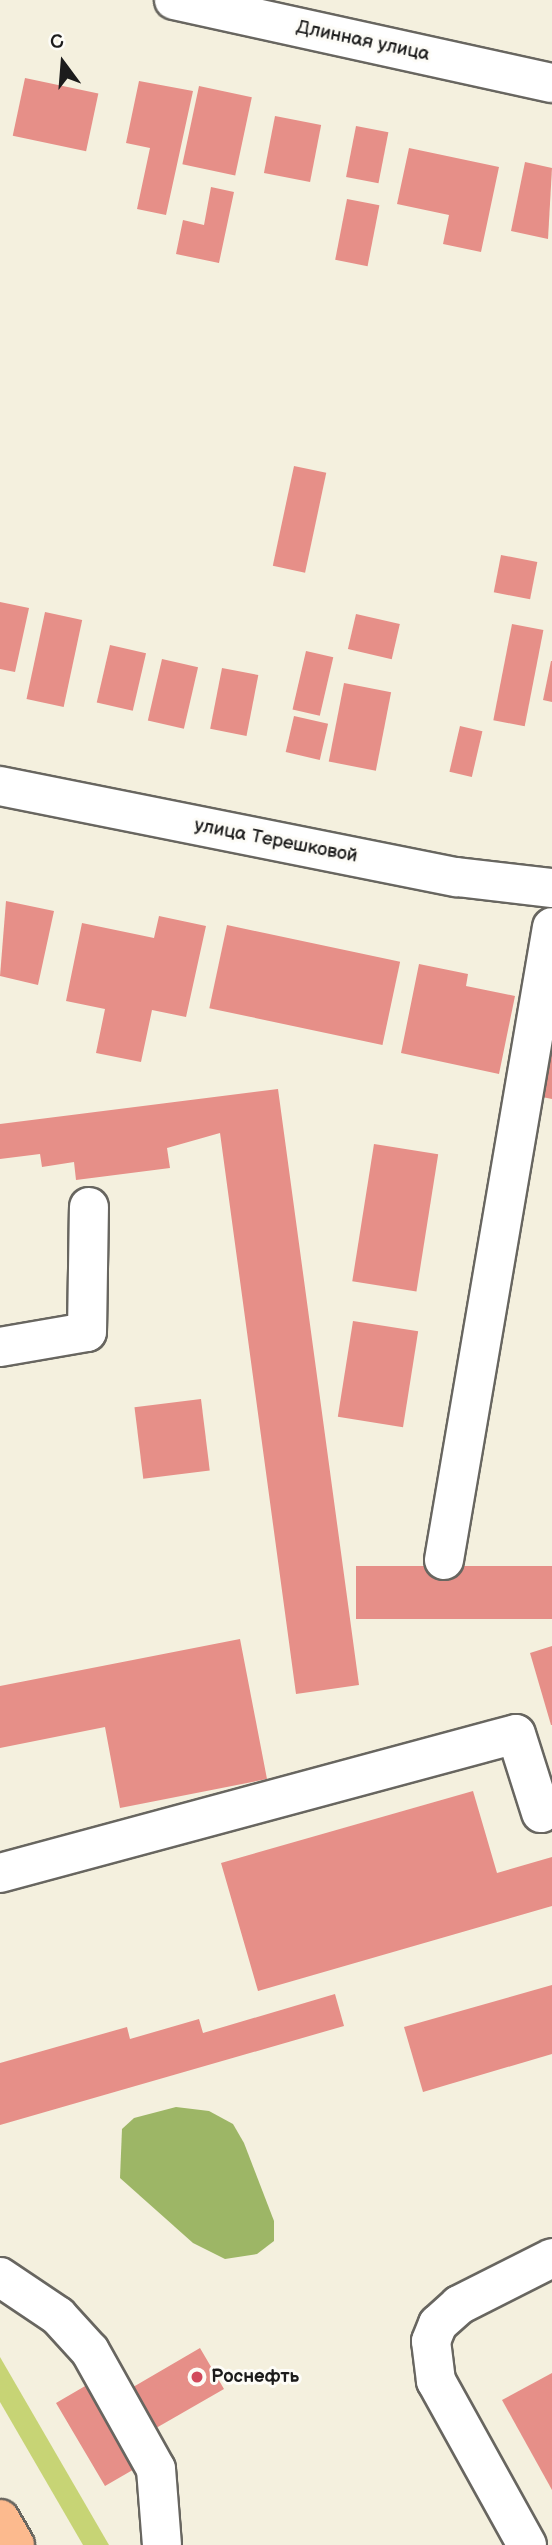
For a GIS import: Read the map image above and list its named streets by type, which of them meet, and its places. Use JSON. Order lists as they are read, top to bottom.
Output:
{
  "streets": {
    "street": ["Длинная улица", "улица Терешковой"]
  },
  "places": ["Роснефть"],
  "north": "top"
}
